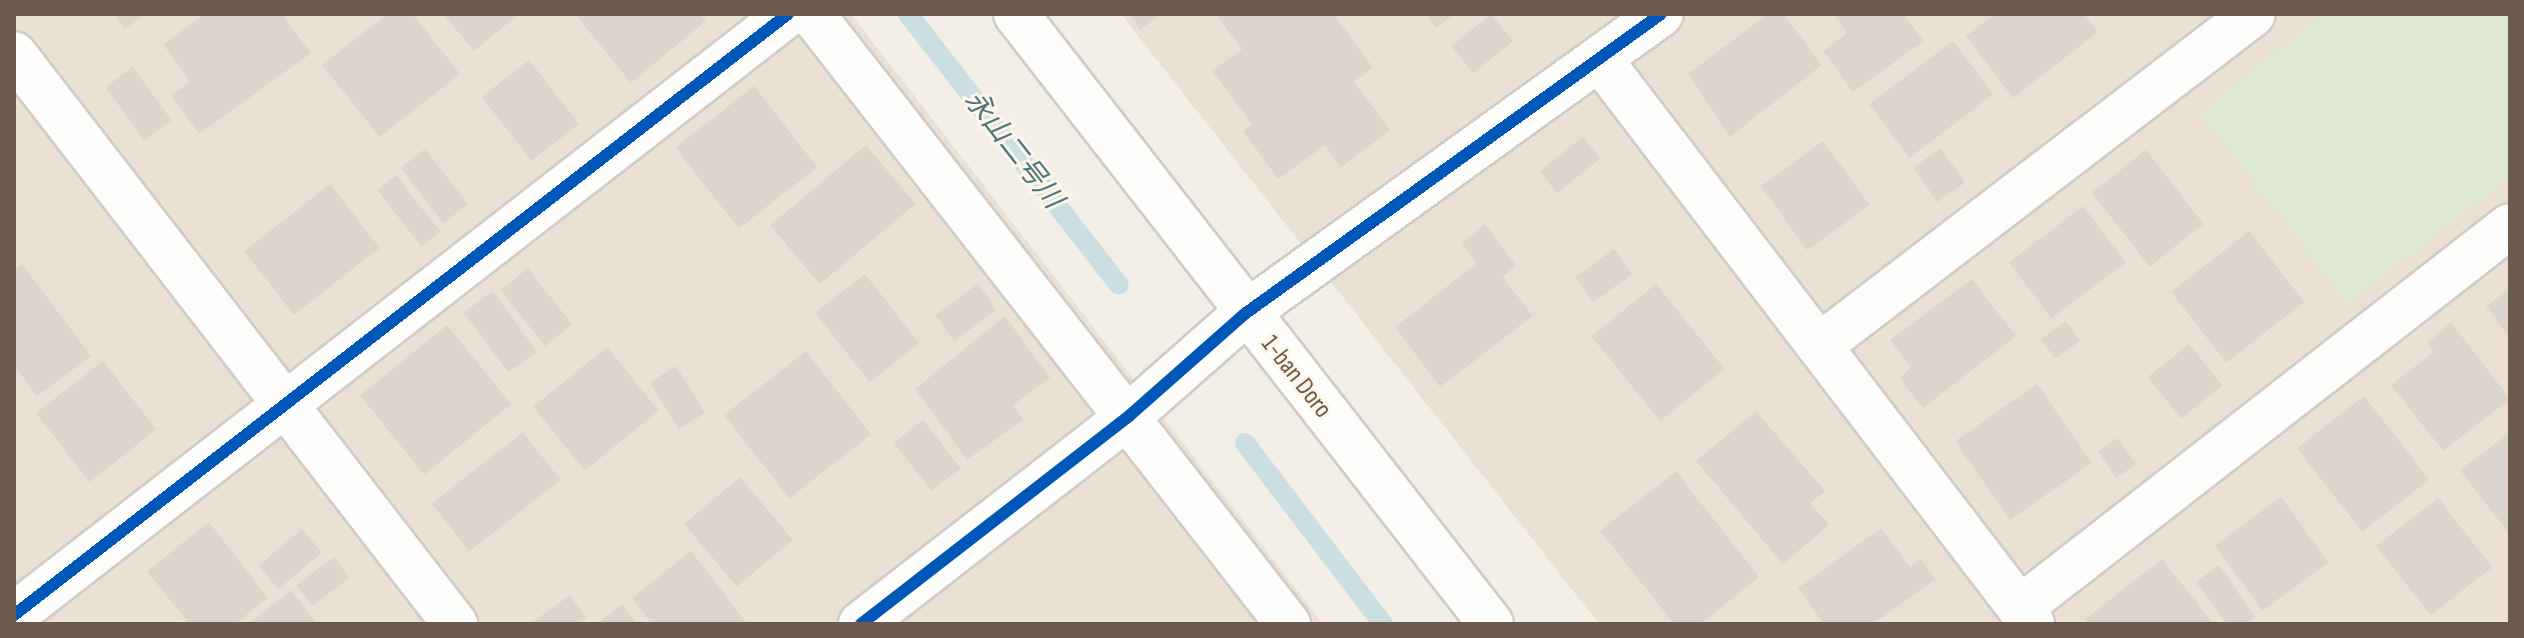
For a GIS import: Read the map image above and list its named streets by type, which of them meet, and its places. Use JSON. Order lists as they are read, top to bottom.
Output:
{
  "streets": {
    "street": ["1-ban Doro"]
  },
  "water": ["永山二号川"]
}
